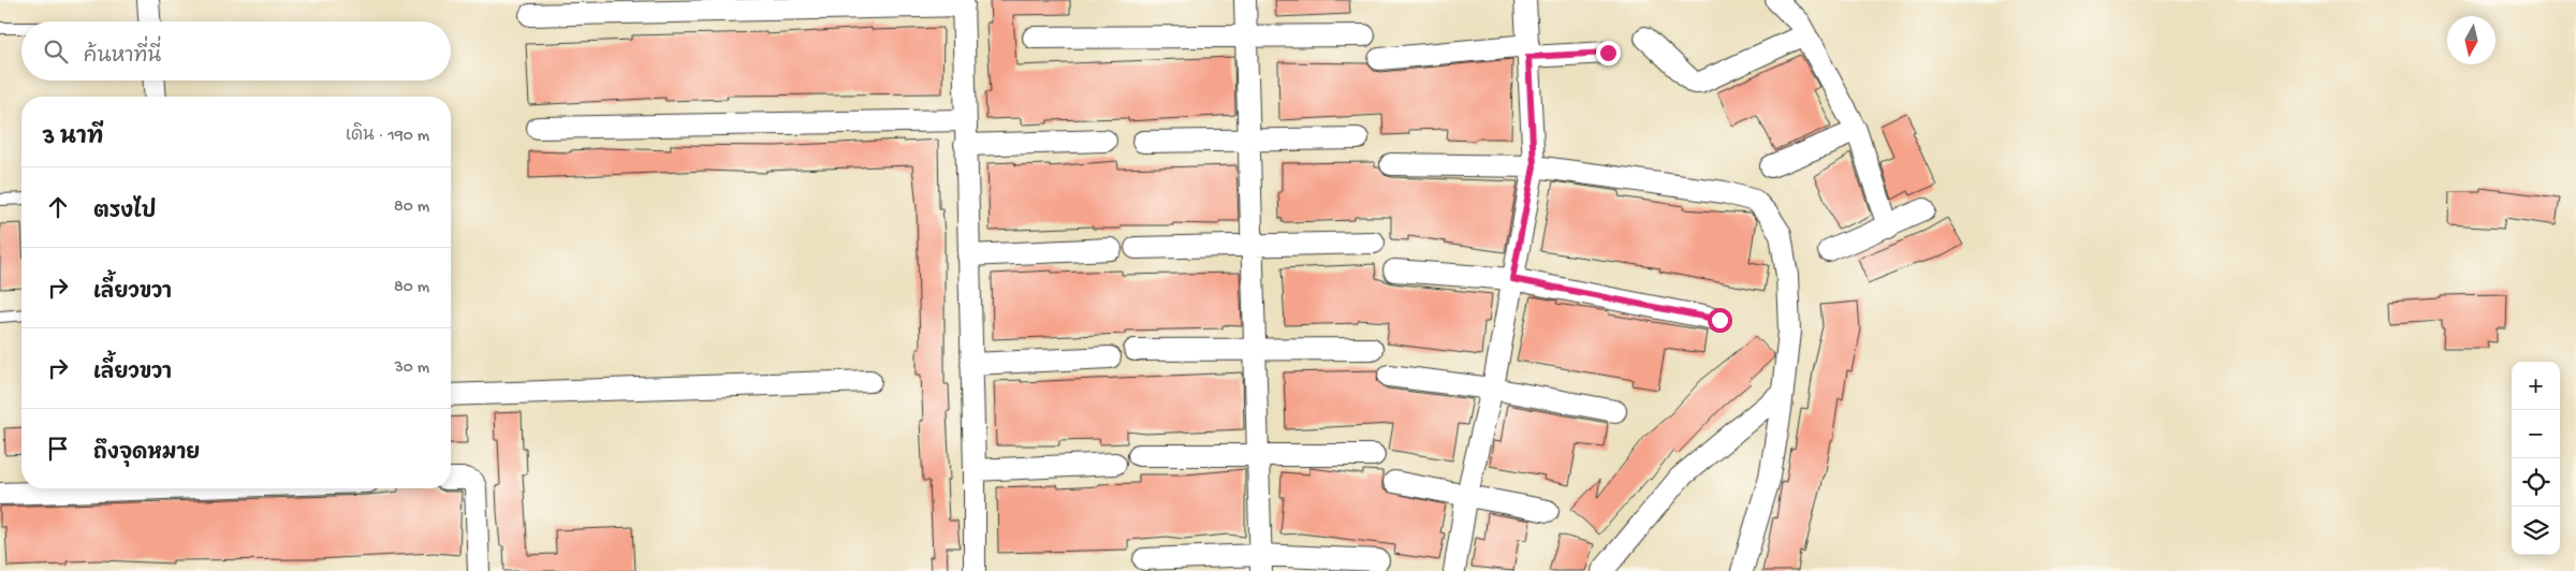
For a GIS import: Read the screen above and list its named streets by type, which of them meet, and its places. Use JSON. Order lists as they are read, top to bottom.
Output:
{
  "north": "bottom",
  "page": {
    "search": "ค้นหาที่นี่",
    "heading": ["3 นาที", "เดิน · 190 m"],
    "list": [
      ["ตรงไป", "80 m"],
      ["เลี้ยวขวา", "80 m"],
      ["เลี้ยวขวา", "30 m"],
      "ถึงจุดหมาย"
    ],
    "map_buttons": ["+", "−"]
  }
}
